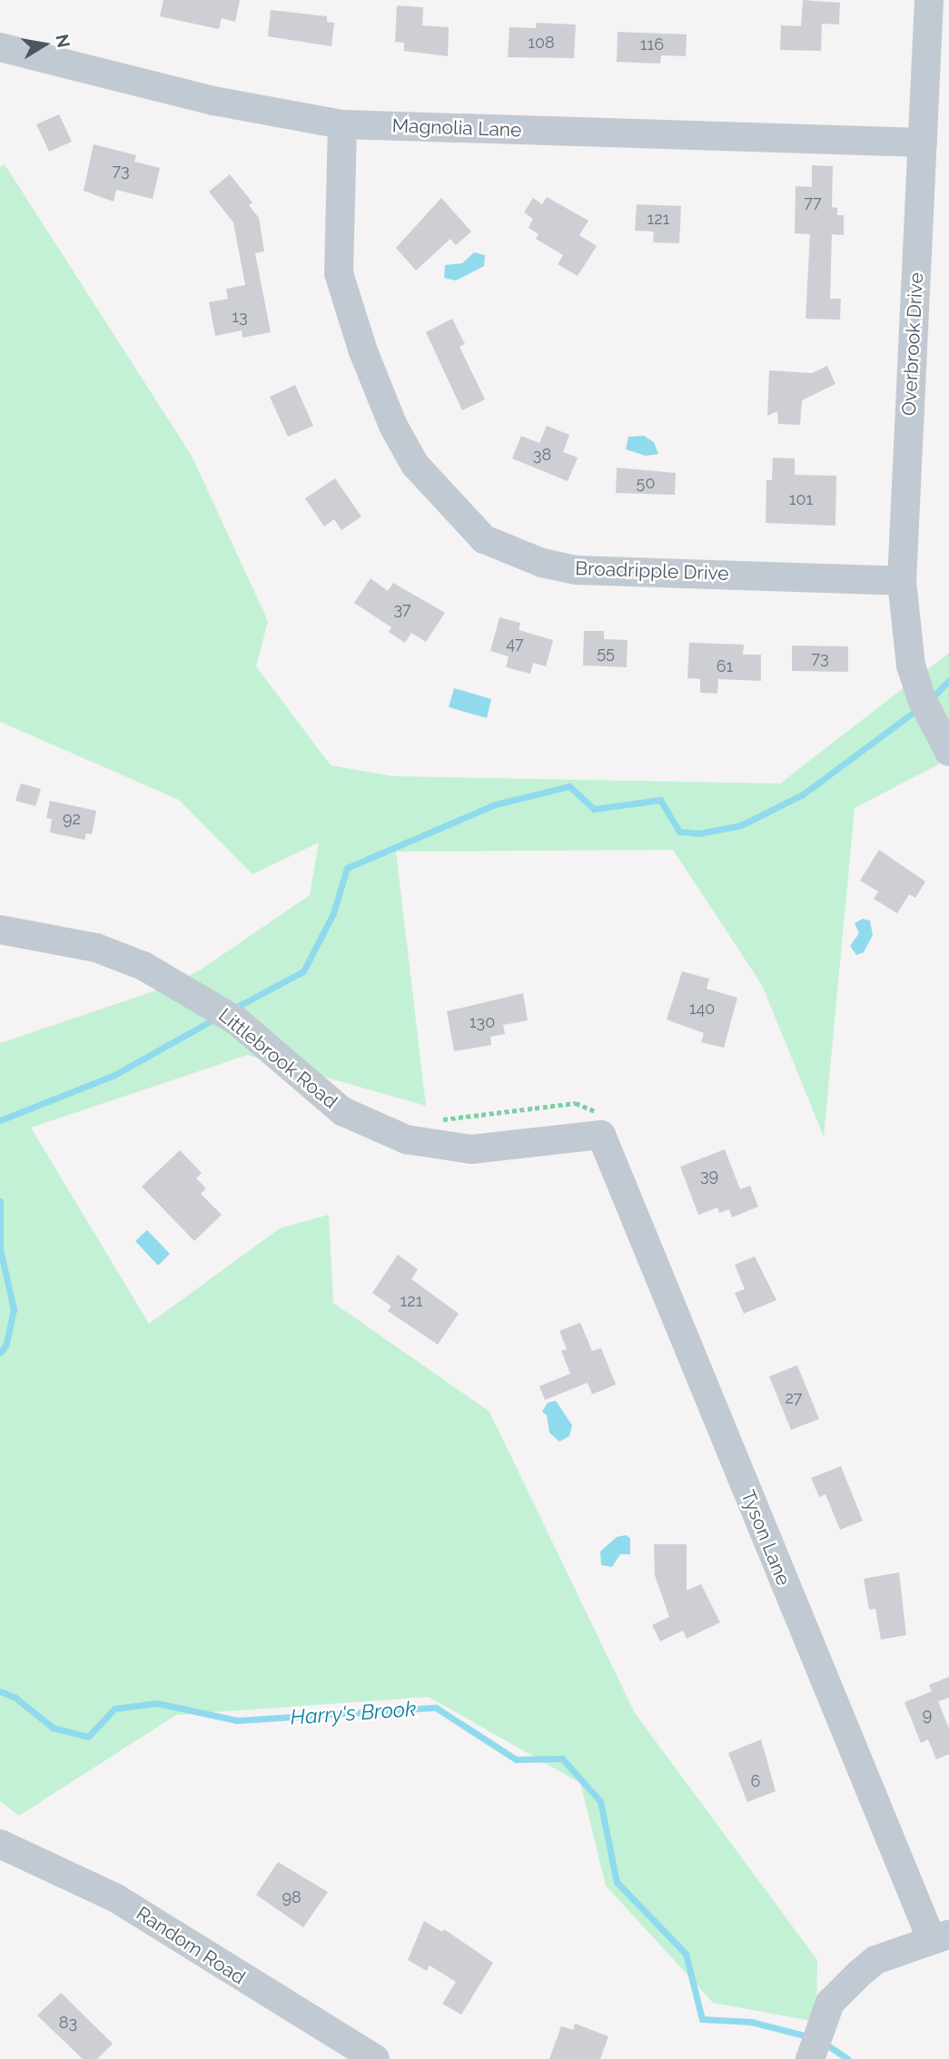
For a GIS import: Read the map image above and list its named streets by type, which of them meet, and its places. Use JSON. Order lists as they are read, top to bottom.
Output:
{
  "streets": {
    "street": [
      "Magnolia Lane",
      "Overbrook Drive",
      "Broadripple Drive",
      "Littlebrook Road",
      "Tyson Lane",
      "Random Road"
    ]
  },
  "crossings": [
    ["Magnolia Lane", "Overbrook Drive"],
    ["Magnolia Lane", "Broadripple Drive"],
    ["Overbrook Drive", "Broadripple Drive"],
    ["Littlebrook Road", "Tyson Lane"]
  ],
  "water": ["Harry's Brook"],
  "house_numbers": [
    "108",
    "116",
    "73",
    "77",
    "121",
    "13",
    "38",
    "50",
    "101",
    "37",
    "47",
    "55",
    "73",
    "61",
    "92",
    "140",
    "130",
    "39",
    "121",
    "27",
    "9",
    "6",
    "98",
    "83"
  ],
  "north": "right"
}
